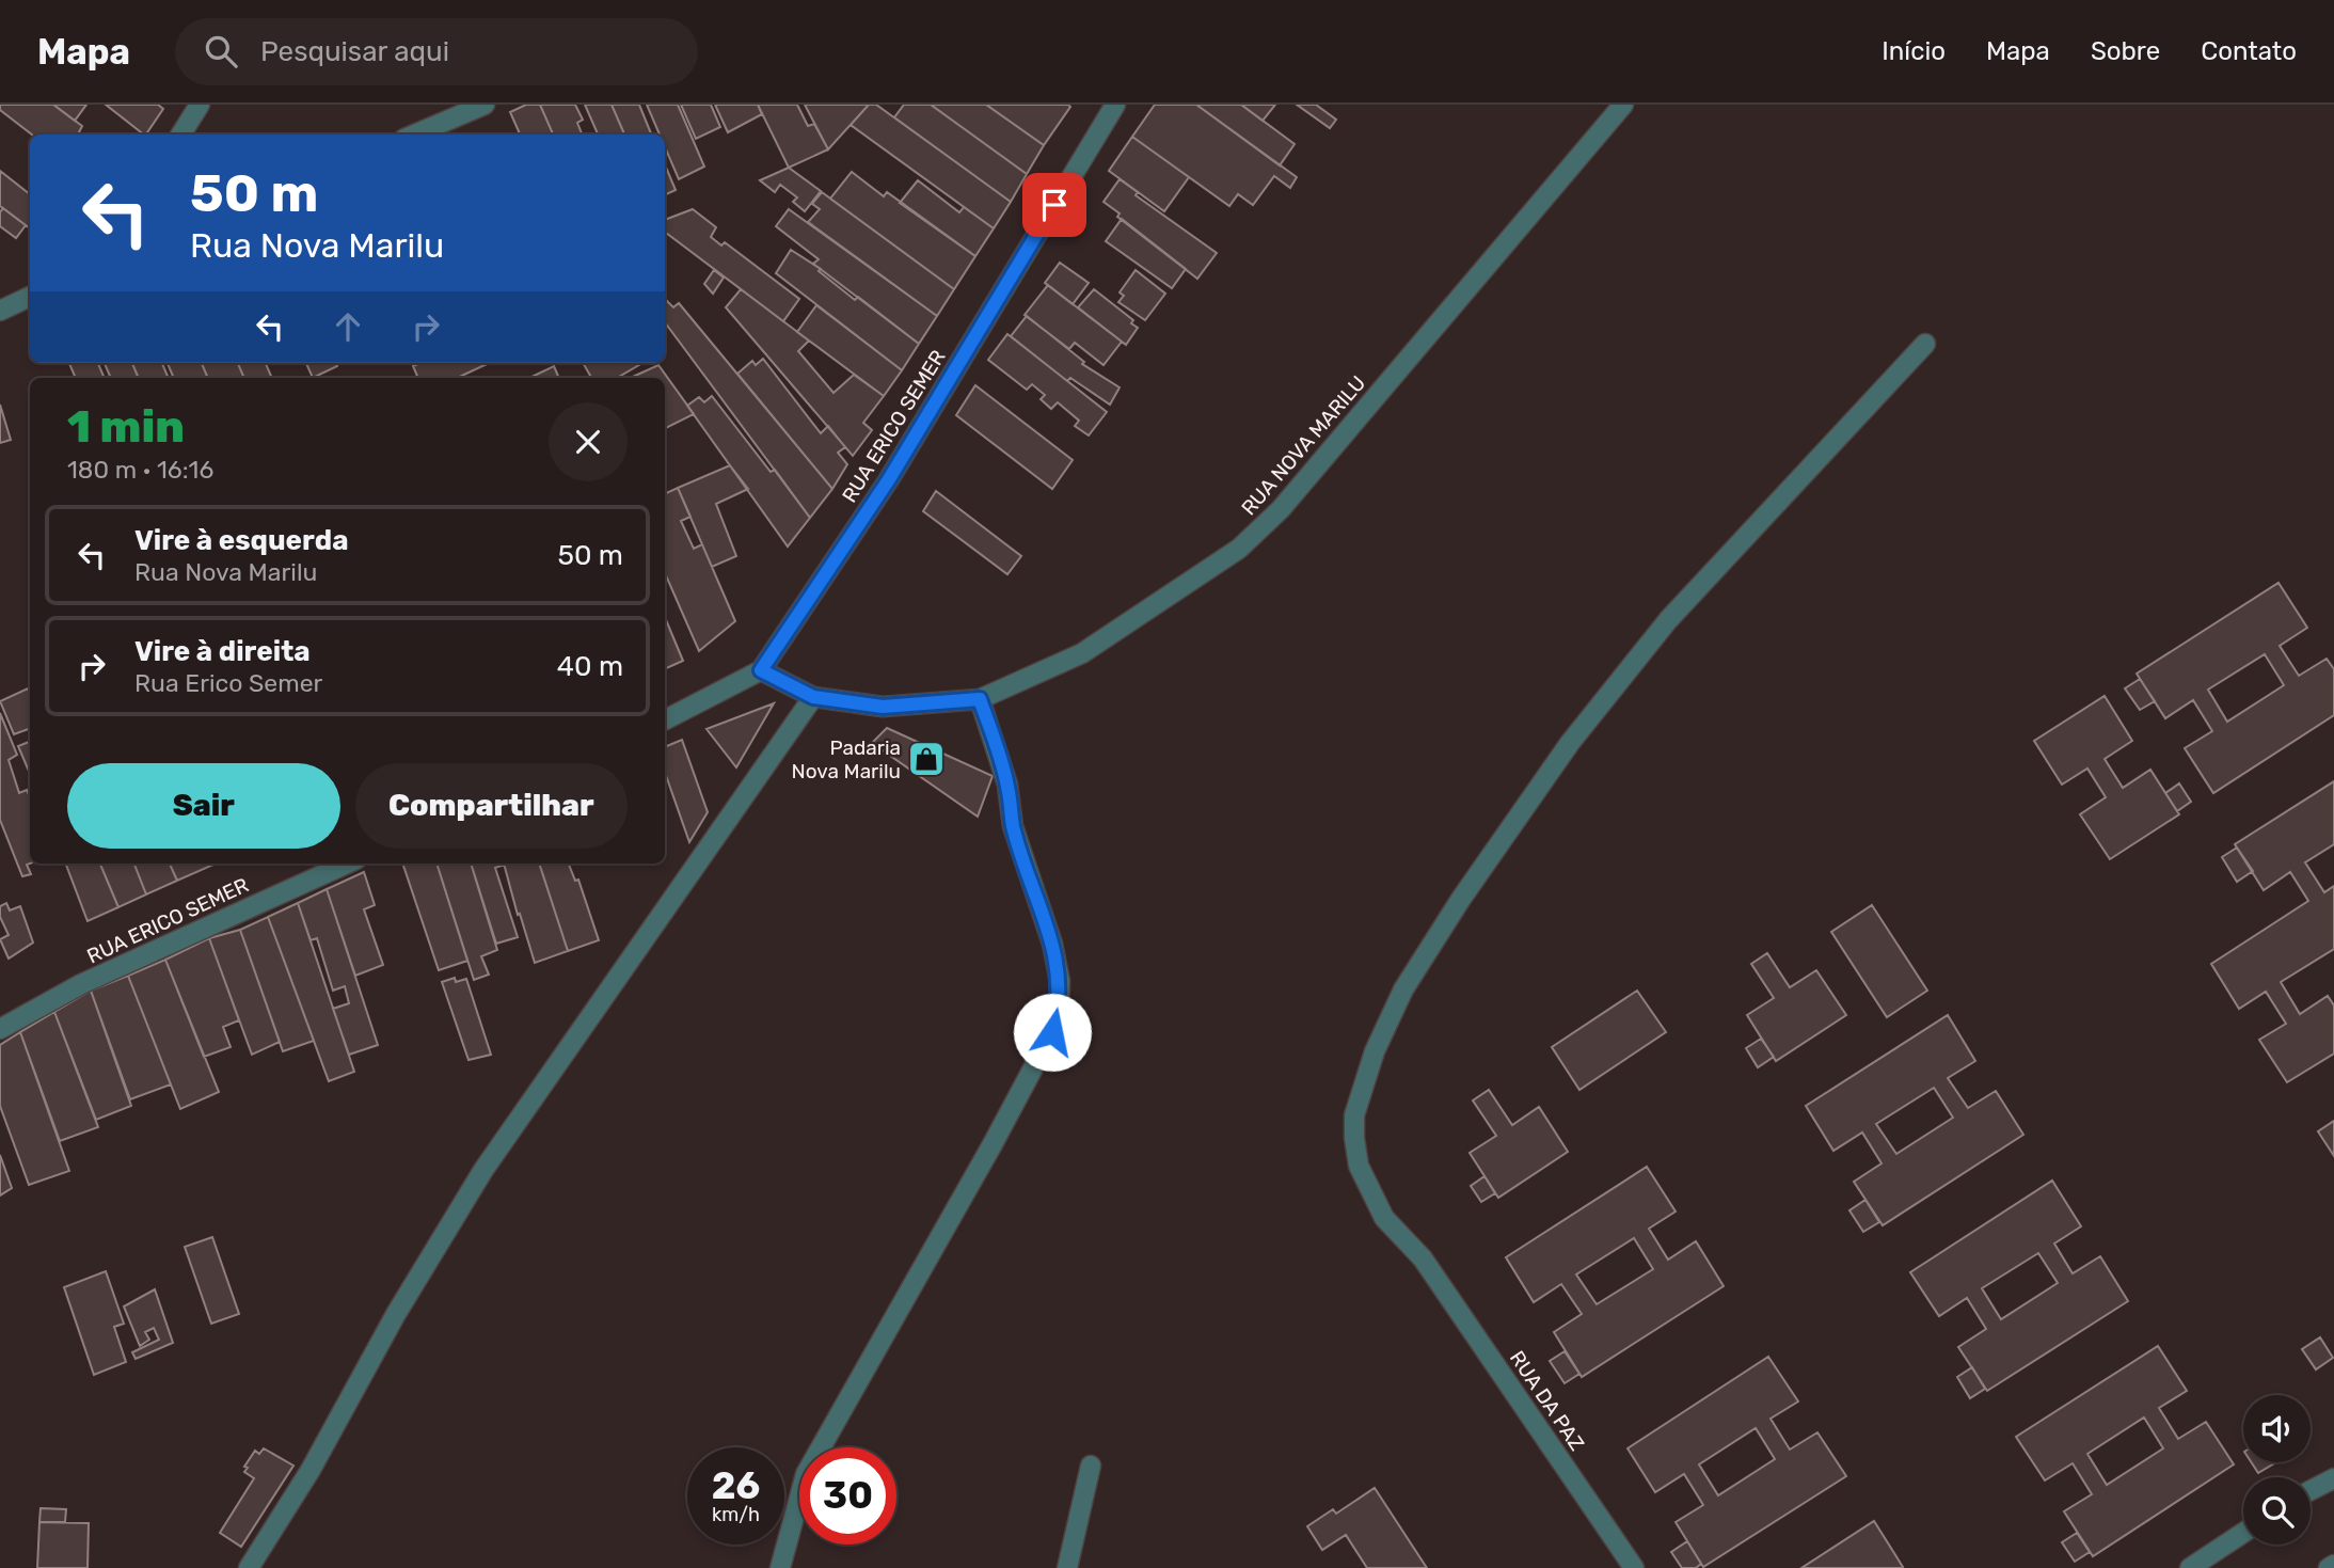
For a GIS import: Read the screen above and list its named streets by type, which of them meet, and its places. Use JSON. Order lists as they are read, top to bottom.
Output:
{
  "streets": {
    "street": ["RUA ERICO SEMER", "RUA NOVA MARILU", "RUA DA PAZ"]
  },
  "crossings": [
    ["RUA ERICO SEMER", "RUA NOVA MARILU"]
  ],
  "places": {
    "shop": ["Padaria Nova Marilu"]
  },
  "page": {
    "header": "Mapa",
    "search": "Pesquisar aqui",
    "nav": [
      "Início",
      "Mapa",
      "Sobre",
      "Contato"
    ],
    "turn": ["50 m", "Rua Nova Marilu"],
    "heading": ["1 min", "180 m · 16:16"],
    "list": [
      {
        "name": "Vire à esquerda",
        "note": "Rua Nova Marilu",
        "value": "50 m"
      },
      {
        "name": "Vire à direita",
        "note": "Rua Erico Semer",
        "value": "40 m"
      }
    ],
    "buttons": ["Sair", "Compartilhar"],
    "speed": "26 km/h",
    "limit": "30"
  }
}
